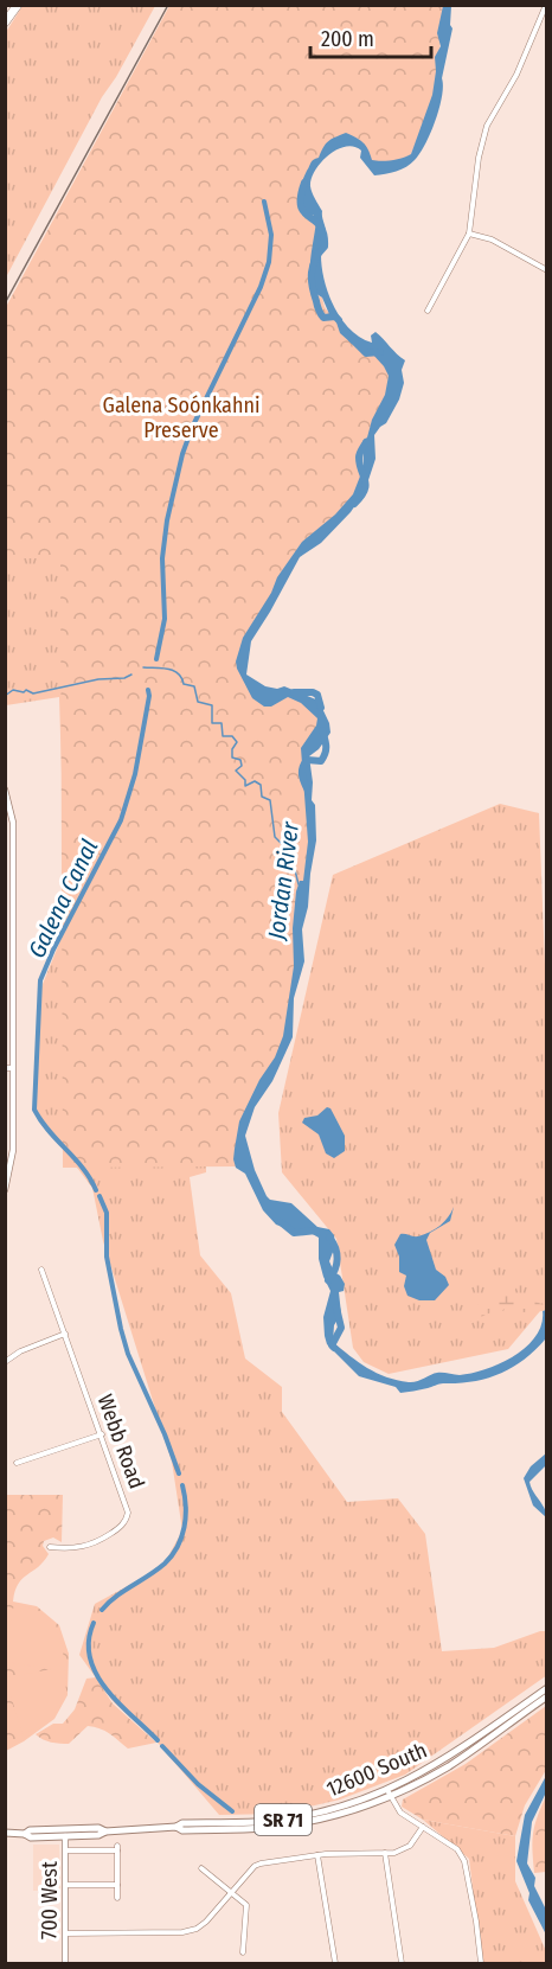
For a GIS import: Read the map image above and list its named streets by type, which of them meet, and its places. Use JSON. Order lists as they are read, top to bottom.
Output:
{
  "streets": {
    "main road": ["12600 South", "SR 71"],
    "street": ["Webb Road", "700 West"]
  },
  "crossings": [
    ["12600 South", "SR 71"],
    ["SR 71", "700 West"]
  ],
  "water": ["Jordan River", "Galena Canal"],
  "parks": ["Galena Soónkahni Preserve"],
  "scale_bar": "200 m"
}
